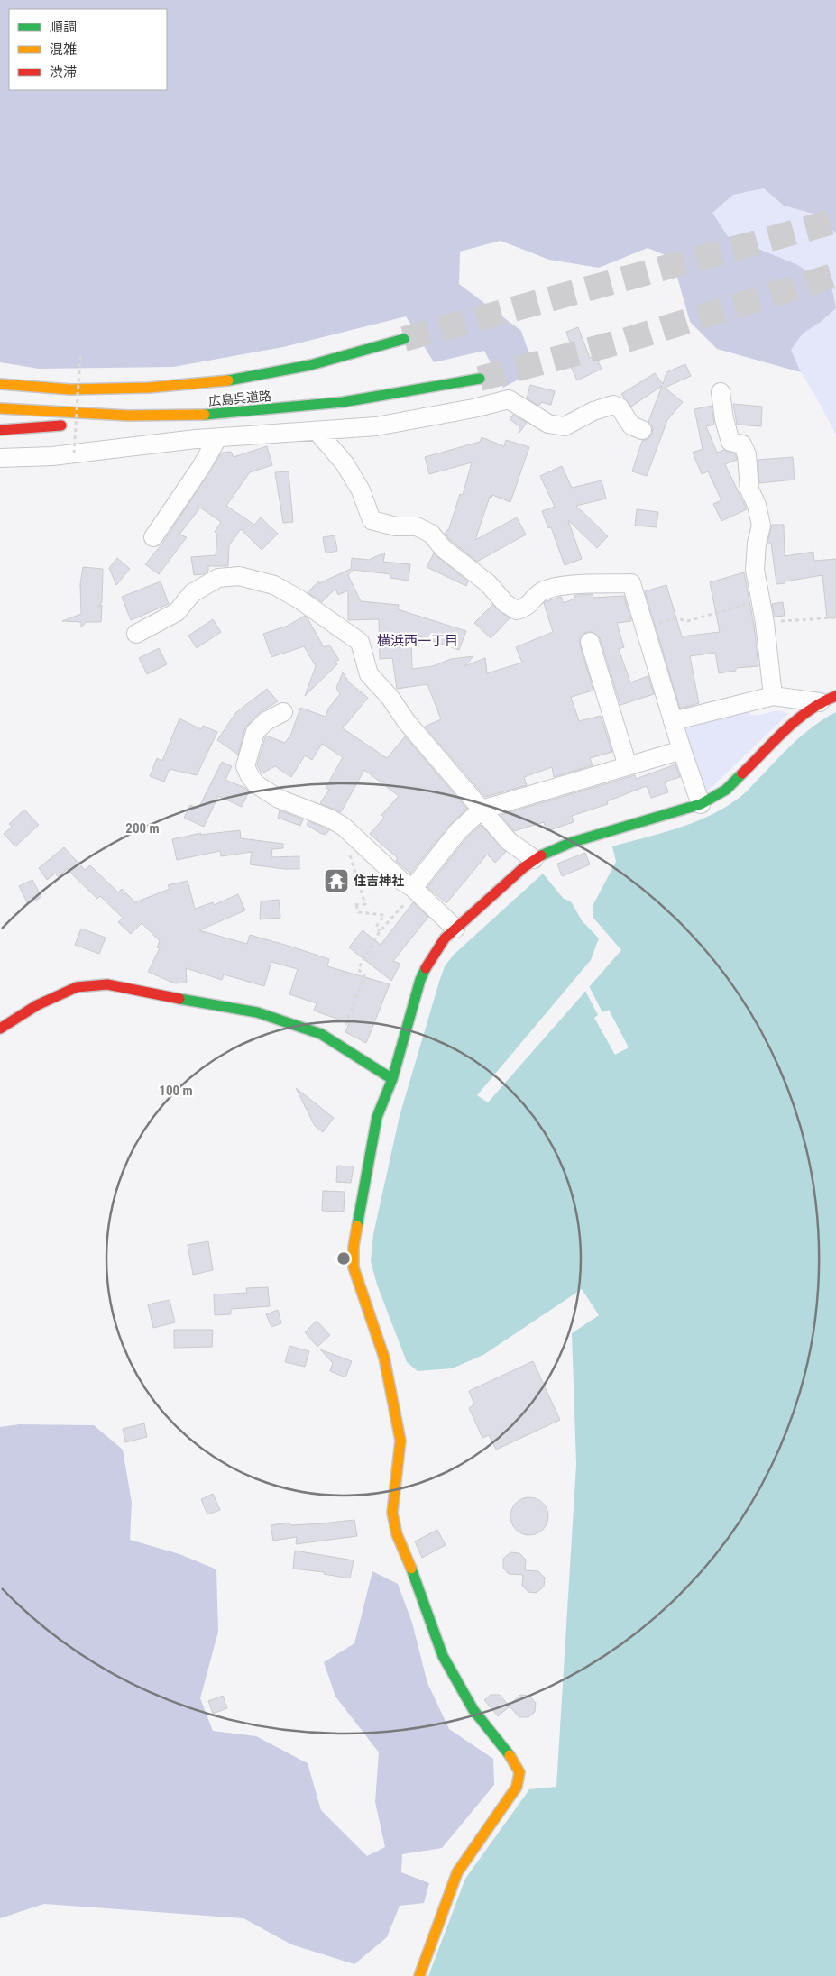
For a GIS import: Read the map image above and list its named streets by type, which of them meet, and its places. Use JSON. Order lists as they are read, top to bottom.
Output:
{
  "streets": {
    "main road": ["広島呉道路"]
  },
  "districts": ["横浜西一丁目"],
  "places": {
    "temple": ["住吉神社"]
  },
  "legend": ["順調", "混雑", "渋滞"],
  "rings": ["200 m", "100 m"]
}
